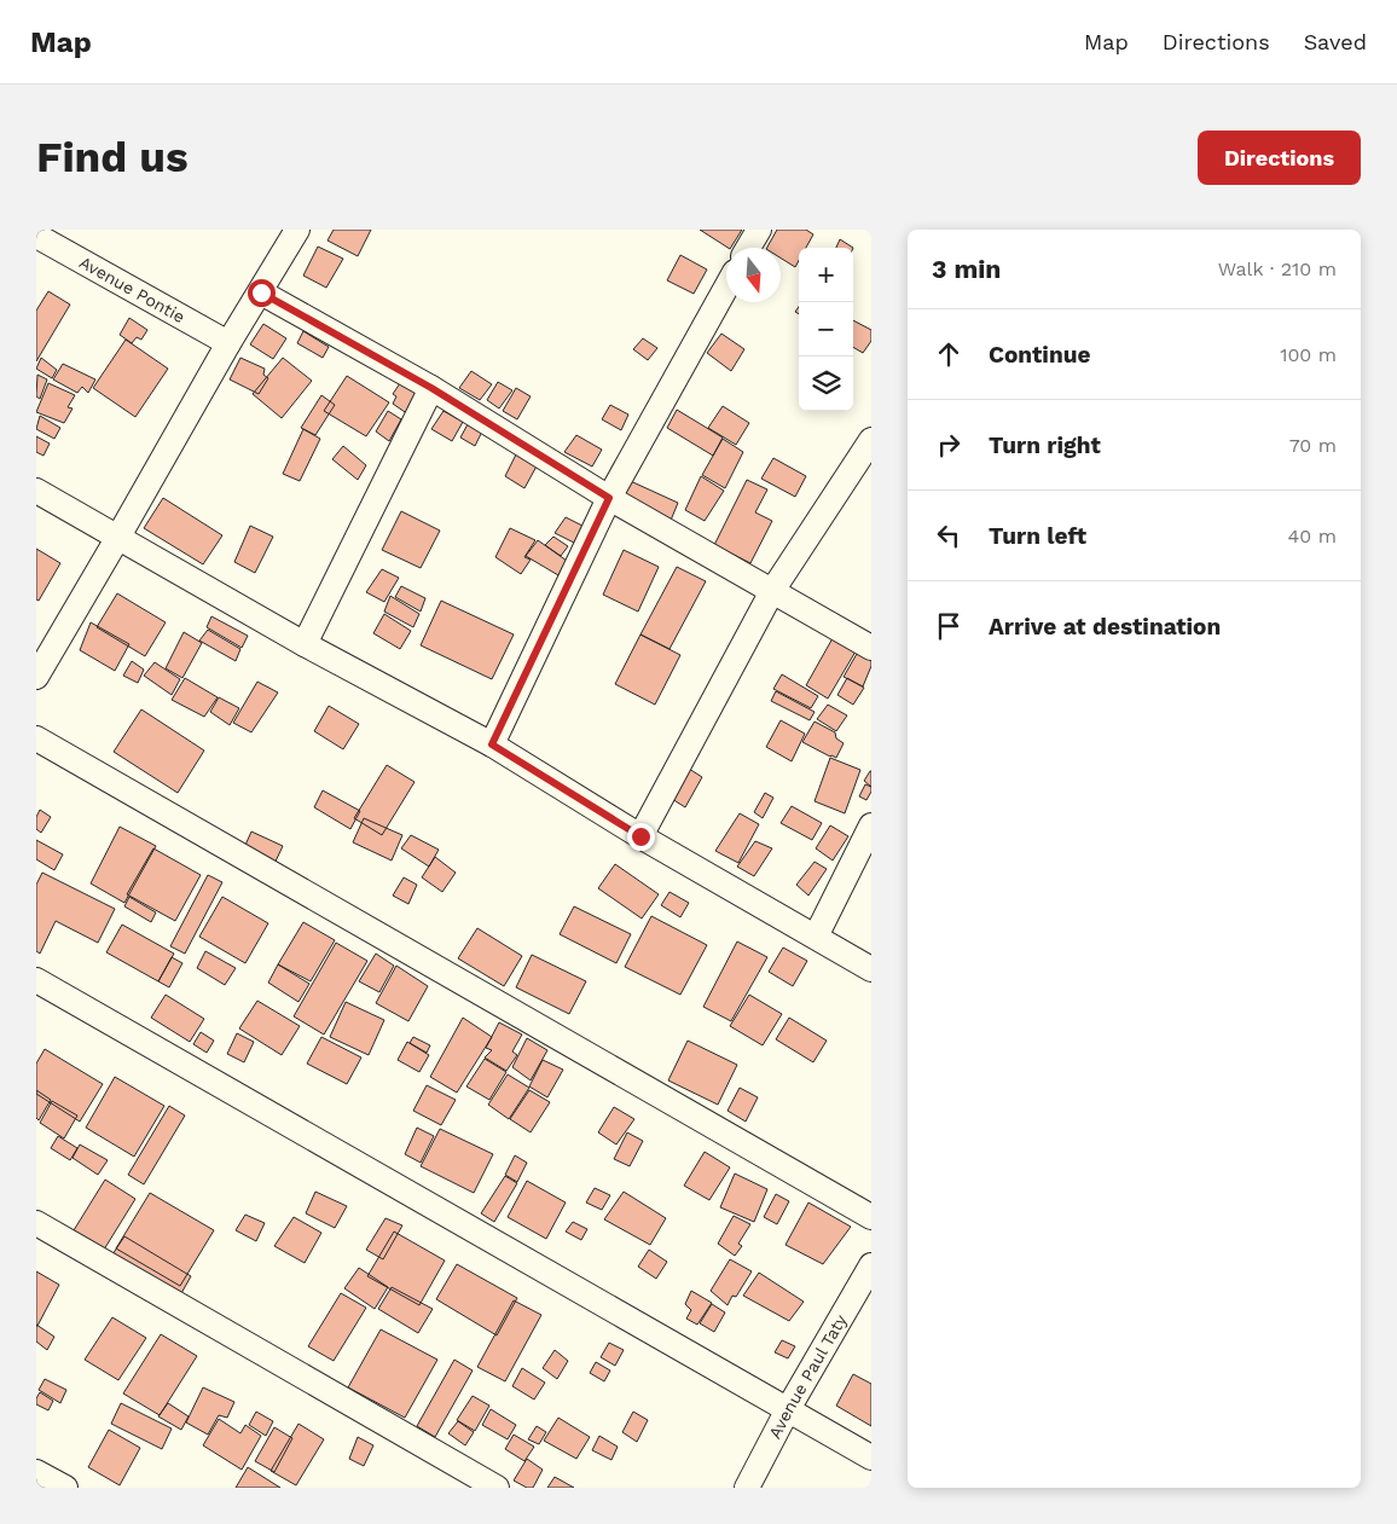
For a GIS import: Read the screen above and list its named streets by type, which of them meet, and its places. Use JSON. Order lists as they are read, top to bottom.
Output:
{
  "streets": {
    "street": ["Avenue Pontie", "Avenue Paul Taty"]
  },
  "north": "bottom",
  "page": {
    "header": "Map",
    "nav": ["Map", "Directions", "Saved"],
    "buttons": "Directions",
    "title": "Find us",
    "heading": ["3 min", "Walk · 210 m"],
    "map_buttons": ["+", "−"],
    "list": [
      ["Continue", "100 m"],
      ["Turn right", "70 m"],
      ["Turn left", "40 m"],
      "Arrive at destination"
    ]
  }
}
